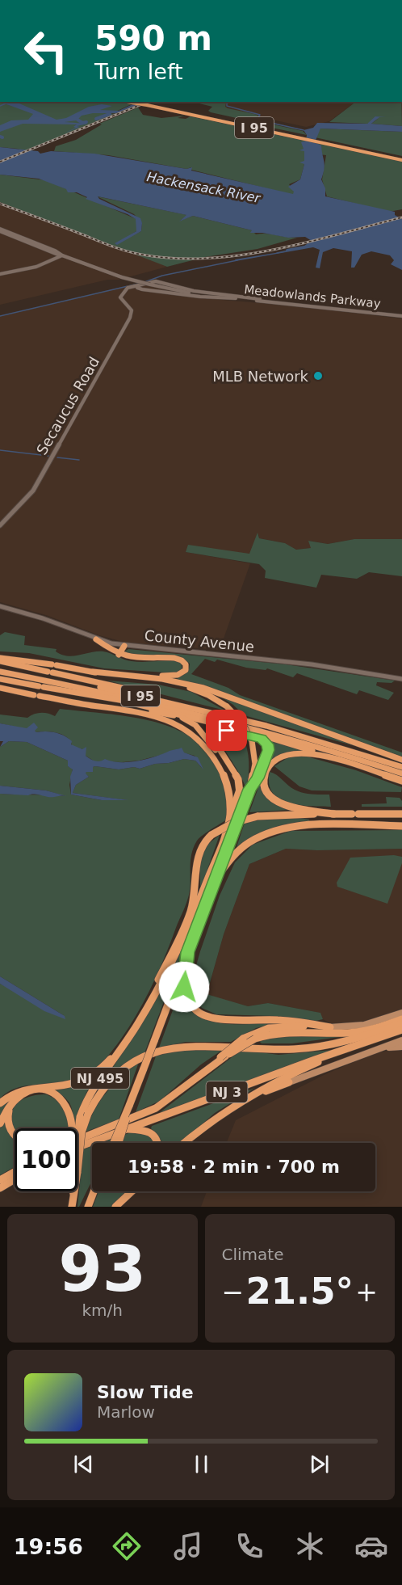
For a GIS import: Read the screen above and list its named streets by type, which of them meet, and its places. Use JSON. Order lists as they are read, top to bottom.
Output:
{
  "streets": {
    "highway": ["I 95", "NJ 495", "NJ 3"],
    "main road": ["Meadowlands Parkway", "Secaucus Road", "County Avenue"]
  },
  "water": ["Hackensack River"],
  "places": ["MLB Network"],
  "page": {
    "turn": ["590 m", "Turn left"],
    "limit": "100",
    "trip": "19:58 · 2 min · 700 m",
    "tile": [
      ["93", "km/h"],
      "Climate"
    ],
    "heat": ["−", "21.5°", "+"],
    "song": ["Slow Tide", "Marlow"],
    "tabs": "19:56"
  }
}
